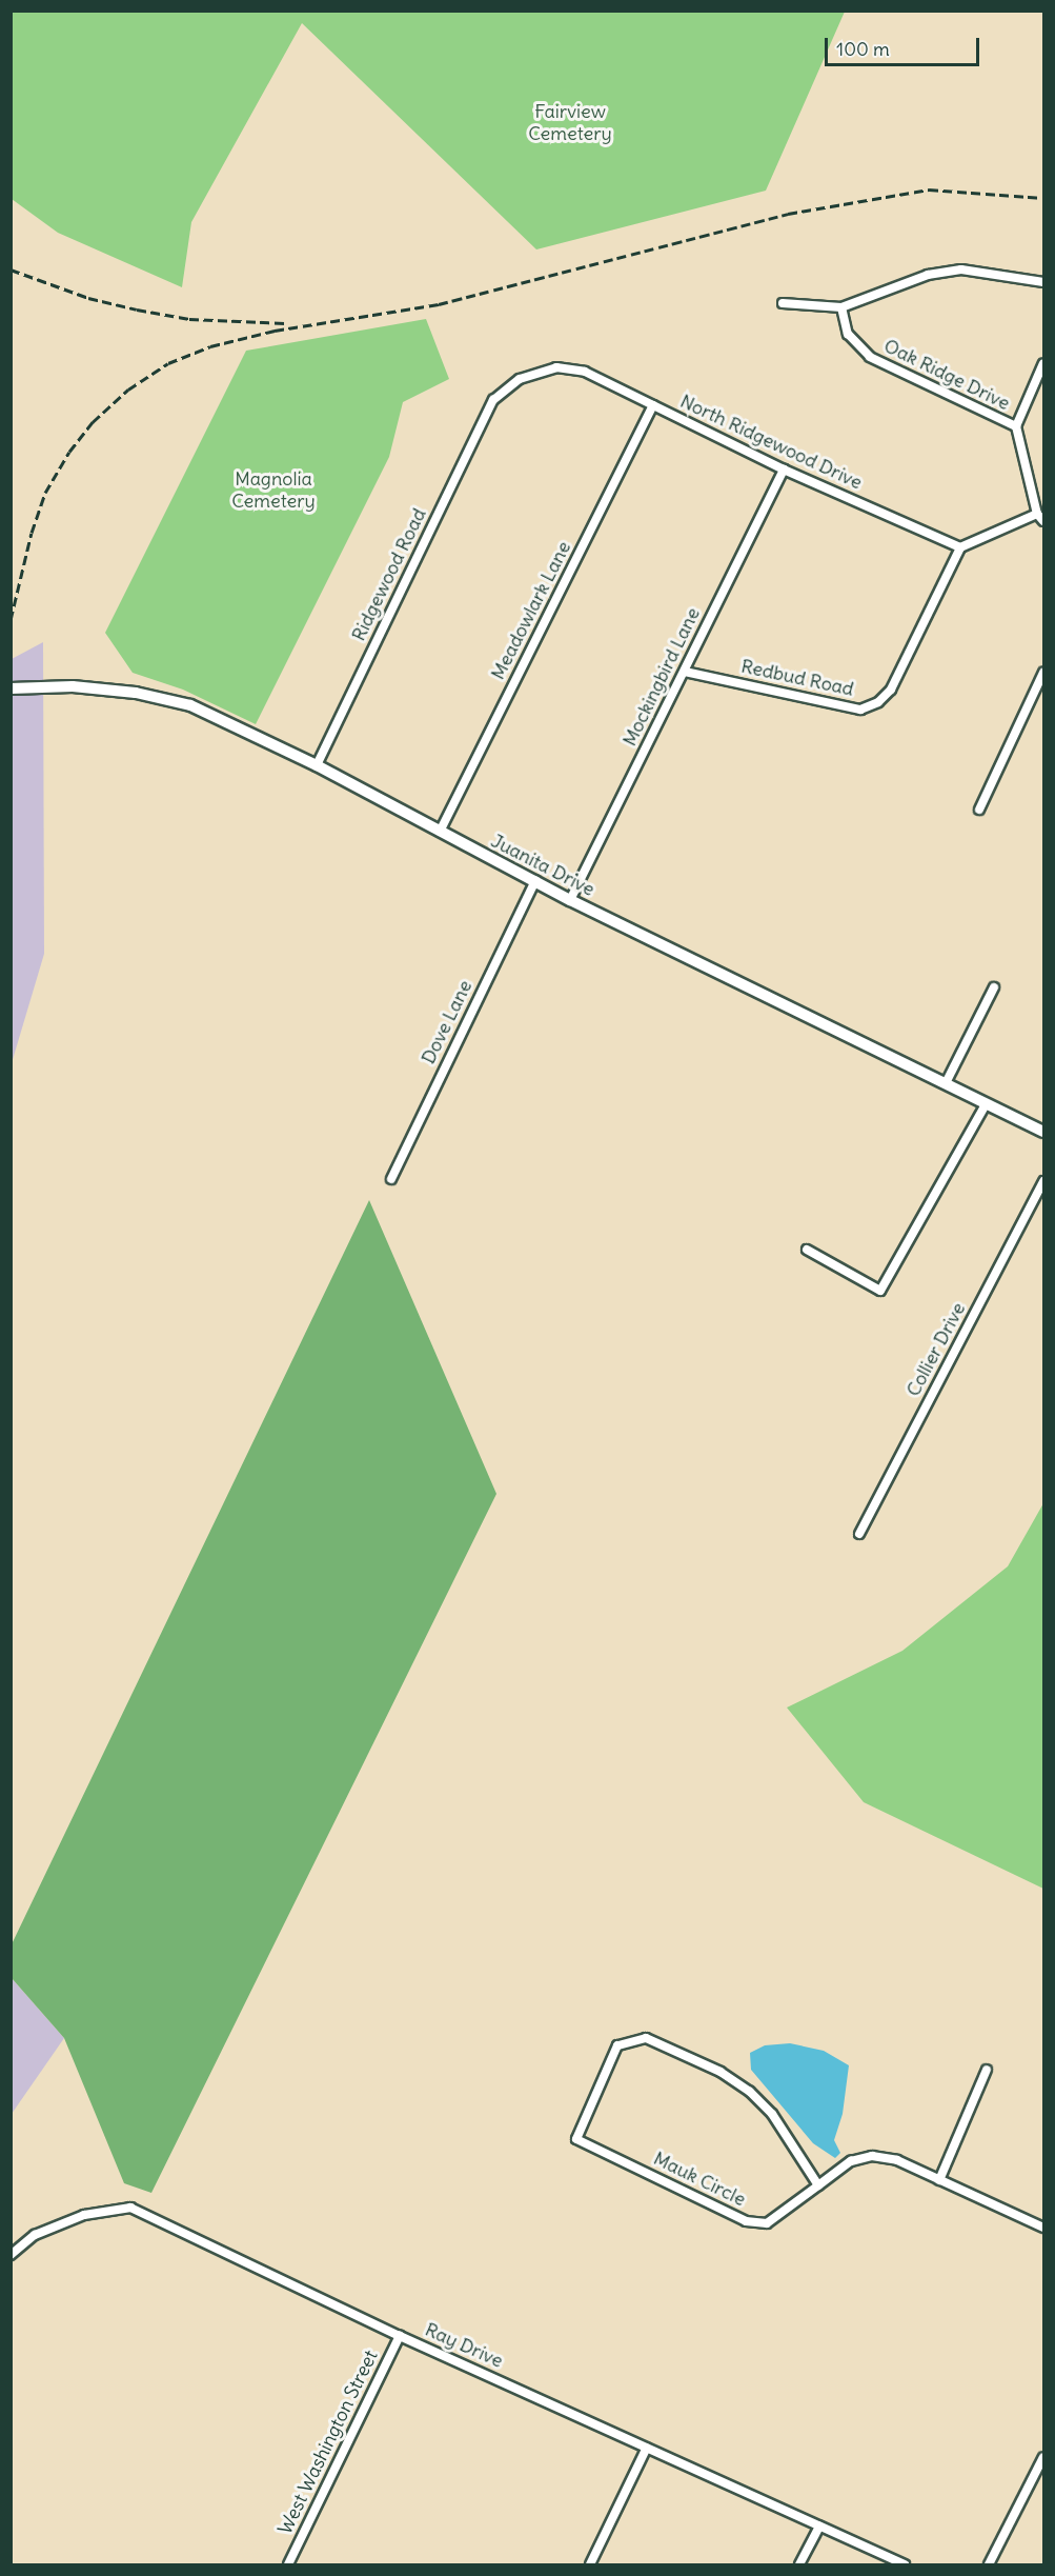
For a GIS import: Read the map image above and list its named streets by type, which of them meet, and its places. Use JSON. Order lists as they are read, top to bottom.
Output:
{
  "streets": {
    "street": [
      "Oak Ridge Drive",
      "North Ridgewood Drive",
      "Ridgewood Road",
      "Meadowlark Lane",
      "Mockingbird Lane",
      "Redbud Road",
      "Juanita Drive",
      "Dove Lane",
      "Collier Drive",
      "Mauk Circle",
      "Ray Drive",
      "West Washington Street"
    ]
  },
  "crossings": [
    ["North Ridgewood Drive", "Ridgewood Road"],
    ["North Ridgewood Drive", "Meadowlark Lane"],
    ["North Ridgewood Drive", "Mockingbird Lane"],
    ["North Ridgewood Drive", "Redbud Road"],
    ["Ridgewood Road", "Juanita Drive"],
    ["Meadowlark Lane", "Juanita Drive"],
    ["Mockingbird Lane", "Redbud Road"],
    ["Mockingbird Lane", "Juanita Drive"],
    ["Juanita Drive", "Dove Lane"],
    ["Ray Drive", "West Washington Street"]
  ],
  "parks": ["Fairview Cemetery", "Magnolia Cemetery"],
  "scale_bar": "100 m"
}
